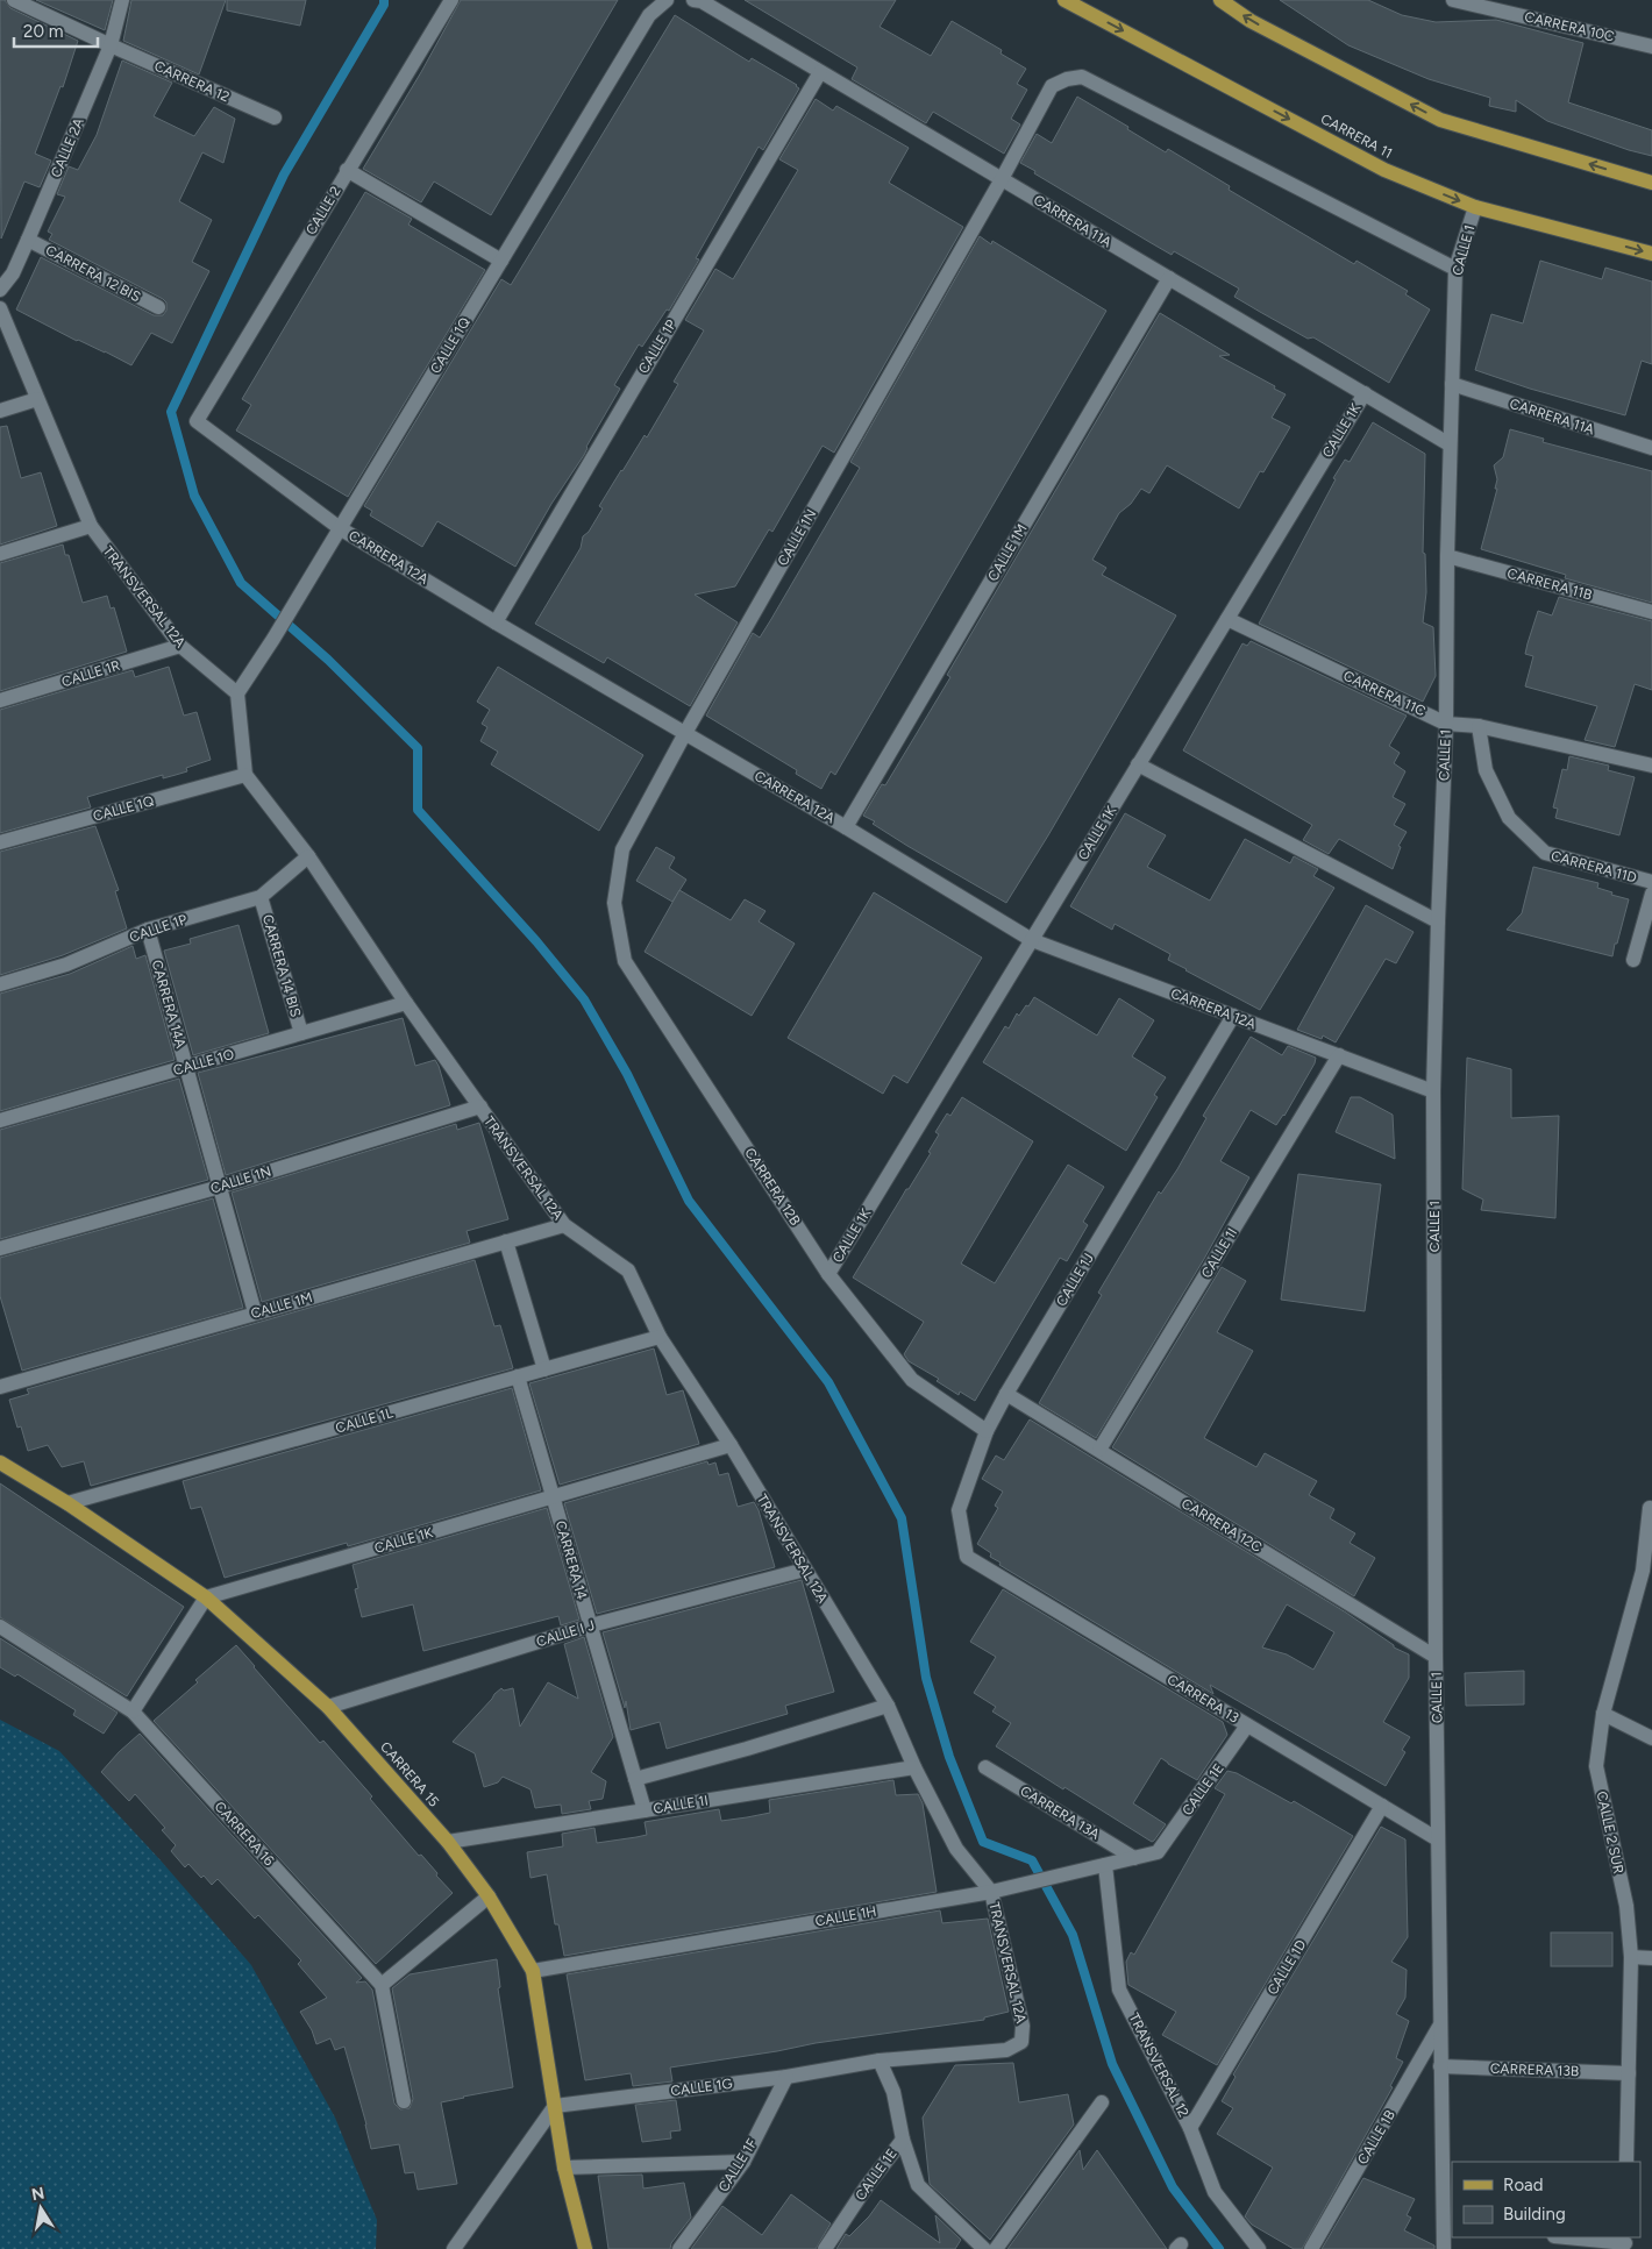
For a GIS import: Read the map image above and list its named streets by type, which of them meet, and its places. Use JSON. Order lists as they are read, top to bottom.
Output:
{
  "streets": {
    "main road": ["CARRERA 11", "CARRERA 15"],
    "street": [
      "CARRERA 10C",
      "CARRERA 12",
      "CALLE 2A",
      "CALLE 2",
      "CARRERA 11A",
      "CALLE 1",
      "CARRERA 12 BIS",
      "CALLE 1Q",
      "CALLE 1P",
      "CALLE 1K",
      "CALLE 1N",
      "CALLE 1M",
      "CARRERA 12A",
      "CARRERA 11B",
      "TRANSVERSAL 12A",
      "CALLE 1R",
      "CARRERA 11C",
      "CARRERA 11D",
      "CARRERA 14 BIS",
      "CARRERA 14A",
      "CALLE 1O",
      "CARRERA 12B",
      "CALLE 1I",
      "CALLE 1J",
      "CALLE 1L",
      "CARRERA 12C",
      "CARRERA 14",
      "CALLE I J",
      "CARRERA 13",
      "CALLE 1E",
      "CARRERA 13A",
      "CALLE 2 SUR",
      "CARRERA 16",
      "CALLE 1H",
      "CALLE 1D",
      "TRANSVERSAL 12",
      "CARRERA 13B",
      "CALLE 1G",
      "CALLE 1B",
      "CALLE 1F"
    ]
  },
  "crossings": [
    ["CARRERA 12", "CALLE 2A"],
    ["CARRERA 11", "CALLE 1"],
    ["CALLE 2A", "CARRERA 12 BIS"],
    ["CALLE 2", "CARRERA 12A"],
    ["CARRERA 11A", "CALLE 1"],
    ["CARRERA 11A", "CALLE 1P"],
    ["CARRERA 11A", "CALLE 1K"],
    ["CARRERA 11A", "CALLE 1N"],
    ["CARRERA 11A", "CALLE 1M"],
    ["CALLE 1", "CALLE 1N"],
    ["CALLE 1", "CARRERA 12A"],
    ["CALLE 1", "CARRERA 11B"],
    ["CALLE 1", "CARRERA 11C"],
    ["CALLE 1", "CARRERA 12C"],
    ["CALLE 1", "CARRERA 13"],
    ["CALLE 1", "CARRERA 13B"],
    ["CALLE 1", "CALLE 1B"],
    ["CALLE 1Q", "CARRERA 12A"],
    ["CALLE 1Q", "TRANSVERSAL 12A"],
    ["CALLE 1P", "CARRERA 12A"],
    ["CALLE 1P", "TRANSVERSAL 12A"],
    ["CALLE 1P", "CARRERA 14 BIS"],
    ["CALLE 1P", "CARRERA 14A"],
    ["CALLE 1K", "CARRERA 12A"],
    ["CALLE 1K", "TRANSVERSAL 12A"],
    ["CALLE 1K", "CARRERA 11C"],
    ["CALLE 1K", "CARRERA 12B"],
    ["CALLE 1K", "CARRERA 14"],
    ["CALLE 1K", "CARRERA 15"],
    ["CALLE 1N", "CARRERA 12A"],
    ["CALLE 1N", "TRANSVERSAL 12A"],
    ["CALLE 1N", "CARRERA 14A"],
    ["CALLE 1N", "CARRERA 12B"],
    ["CALLE 1M", "CARRERA 12A"],
    ["CALLE 1M", "TRANSVERSAL 12A"],
    ["CALLE 1M", "CARRERA 14A"],
    ["CARRERA 12A", "CALLE 1I"],
    ["CARRERA 12A", "CALLE 1J"],
    ["TRANSVERSAL 12A", "CALLE 1R"],
    ["TRANSVERSAL 12A", "CALLE 1O"],
    ["TRANSVERSAL 12A", "CALLE 1I"],
    ["TRANSVERSAL 12A", "CALLE 1L"],
    ["TRANSVERSAL 12A", "CALLE I J"],
    ["TRANSVERSAL 12A", "CALLE 1H"],
    ["TRANSVERSAL 12A", "CALLE 1G"],
    ["CARRERA 11C", "CARRERA 11D"],
    ["CARRERA 14 BIS", "CALLE 1O"],
    ["CARRERA 14A", "CALLE 1O"],
    ["CARRERA 12B", "CALLE 1J"],
    ["CALLE 1I", "CARRERA 12C"],
    ["CALLE 1I", "CARRERA 14"],
    ["CALLE 1I", "CARRERA 15"],
    ["CALLE 1J", "CARRERA 12C"],
    ["CALLE 1J", "CARRERA 13"],
    ["CALLE 1L", "CARRERA 14"],
    ["CALLE 1L", "CARRERA 15"],
    ["CARRERA 14", "CALLE I J"],
    ["CALLE I J", "CARRERA 15"],
    ["CARRERA 13", "CALLE 1E"],
    ["CARRERA 13", "CALLE 1D"],
    ["CARRERA 15", "CALLE 1H"],
    ["CARRERA 15", "CALLE 1G"],
    ["CALLE 1E", "CALLE 1H"],
    ["CALLE 1E", "CALLE 1G"],
    ["CARRERA 13A", "CALLE 1H"],
    ["CALLE 2 SUR", "CARRERA 13B"],
    ["CALLE 1H", "TRANSVERSAL 12"],
    ["CALLE 1D", "TRANSVERSAL 12"],
    ["CALLE 1G", "CALLE 1F"]
  ],
  "legend": ["Road", "Building"],
  "scale_bar": "20 m",
  "north": "top"
}
